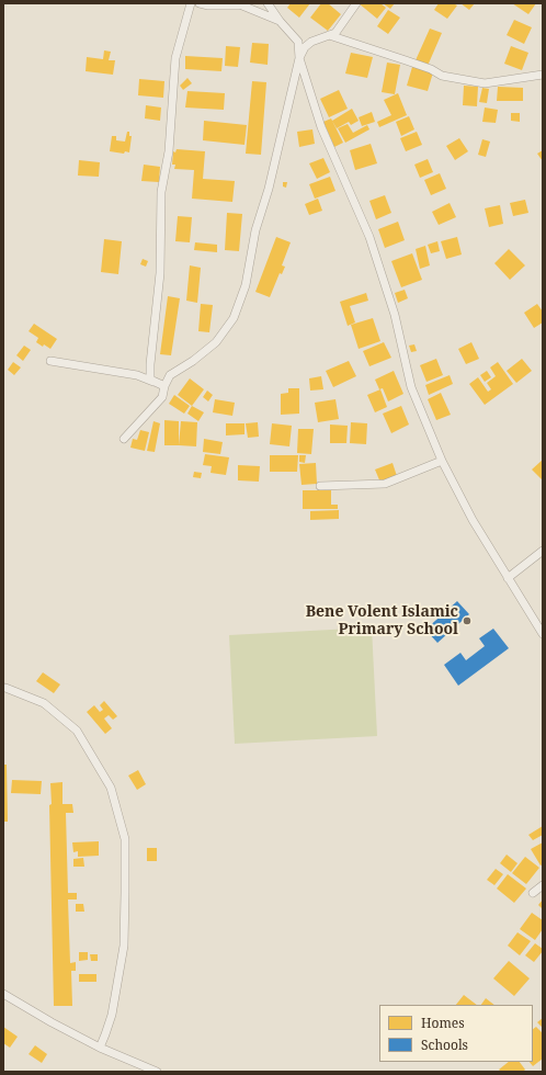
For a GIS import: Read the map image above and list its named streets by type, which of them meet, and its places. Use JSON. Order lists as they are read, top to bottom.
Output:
{
  "places": ["Bene Volent Islamic Primary School"],
  "legend": ["Homes", "Schools"]
}
